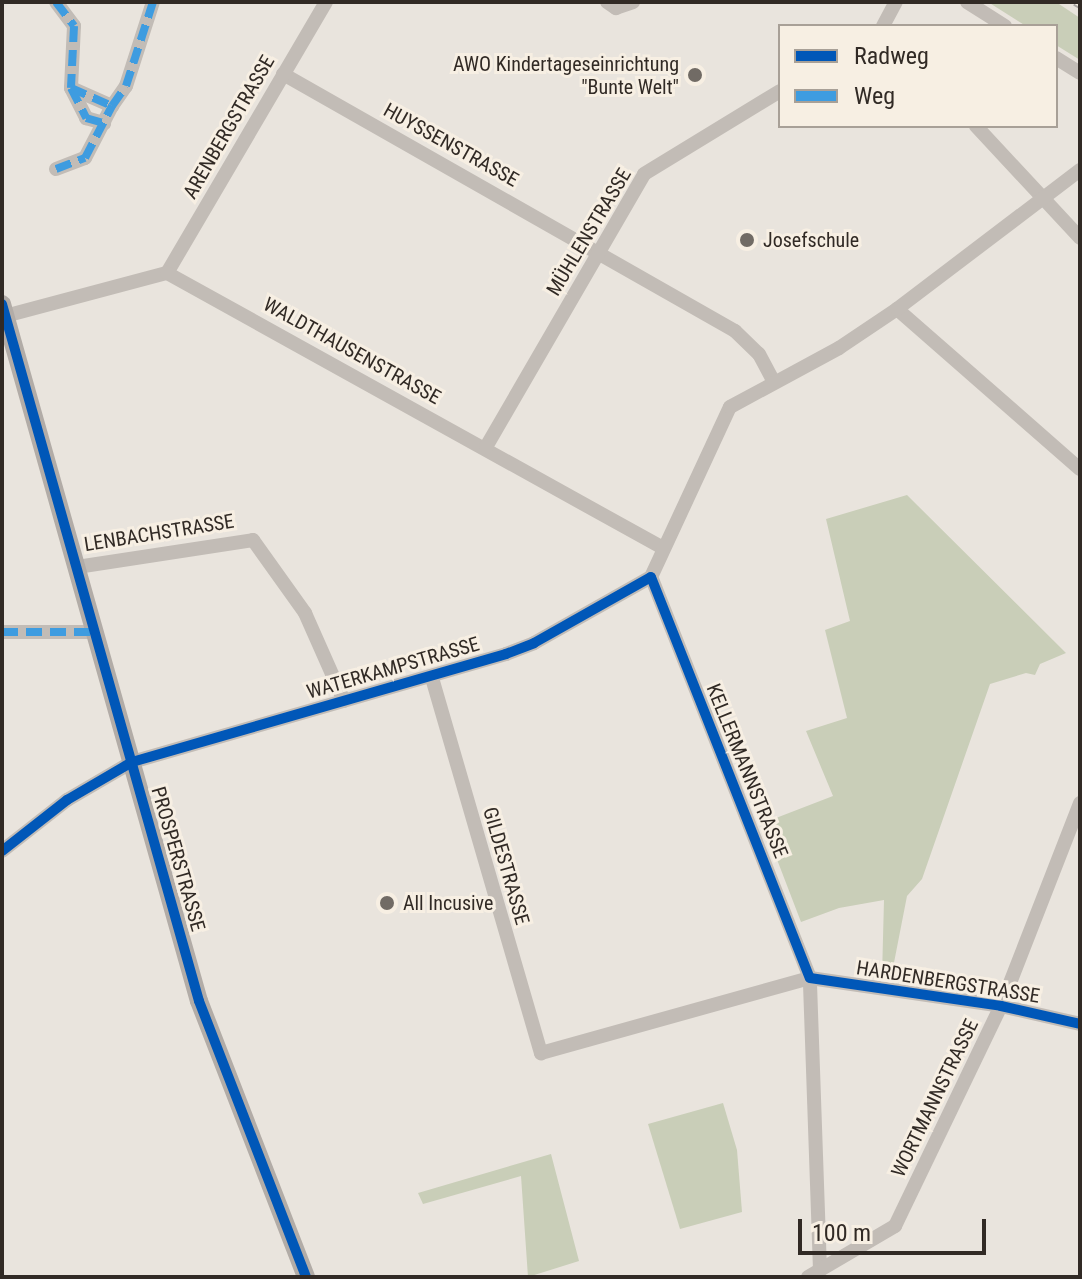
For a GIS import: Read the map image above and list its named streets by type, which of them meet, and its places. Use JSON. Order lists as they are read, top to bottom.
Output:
{
  "streets": {
    "main road": ["PROSPERSTRASSE"],
    "street": [
      "ARENBERGSTRASSE",
      "HUYSSENSTRASSE",
      "MÜHLENSTRASSE",
      "WALDTHAUSENSTRASSE",
      "LENBACHSTRASSE",
      "WATERKAMPSTRASSE",
      "KELLERMANNSTRASSE",
      "GILDESTRASSE",
      "HARDENBERGSTRASSE",
      "WORTMANNSTRASSE"
    ]
  },
  "crossings": [
    ["ARENBERGSTRASSE", "HUYSSENSTRASSE"],
    ["ARENBERGSTRASSE", "WALDTHAUSENSTRASSE"],
    ["HUYSSENSTRASSE", "MÜHLENSTRASSE"],
    ["MÜHLENSTRASSE", "WALDTHAUSENSTRASSE"],
    ["LENBACHSTRASSE", "WATERKAMPSTRASSE"],
    ["LENBACHSTRASSE", "PROSPERSTRASSE"],
    ["WATERKAMPSTRASSE", "KELLERMANNSTRASSE"],
    ["WATERKAMPSTRASSE", "PROSPERSTRASSE"],
    ["WATERKAMPSTRASSE", "GILDESTRASSE"],
    ["KELLERMANNSTRASSE", "GILDESTRASSE"],
    ["KELLERMANNSTRASSE", "HARDENBERGSTRASSE"],
    ["KELLERMANNSTRASSE", "WORTMANNSTRASSE"],
    ["GILDESTRASSE", "HARDENBERGSTRASSE"],
    ["HARDENBERGSTRASSE", "WORTMANNSTRASSE"]
  ],
  "places": ["AWO Kindertageseinrichtung \"Bunte Welt\"", "Josefschule", "All Incusive"],
  "legend": ["Radweg", "Weg"],
  "scale_bar": "100 m"
}
